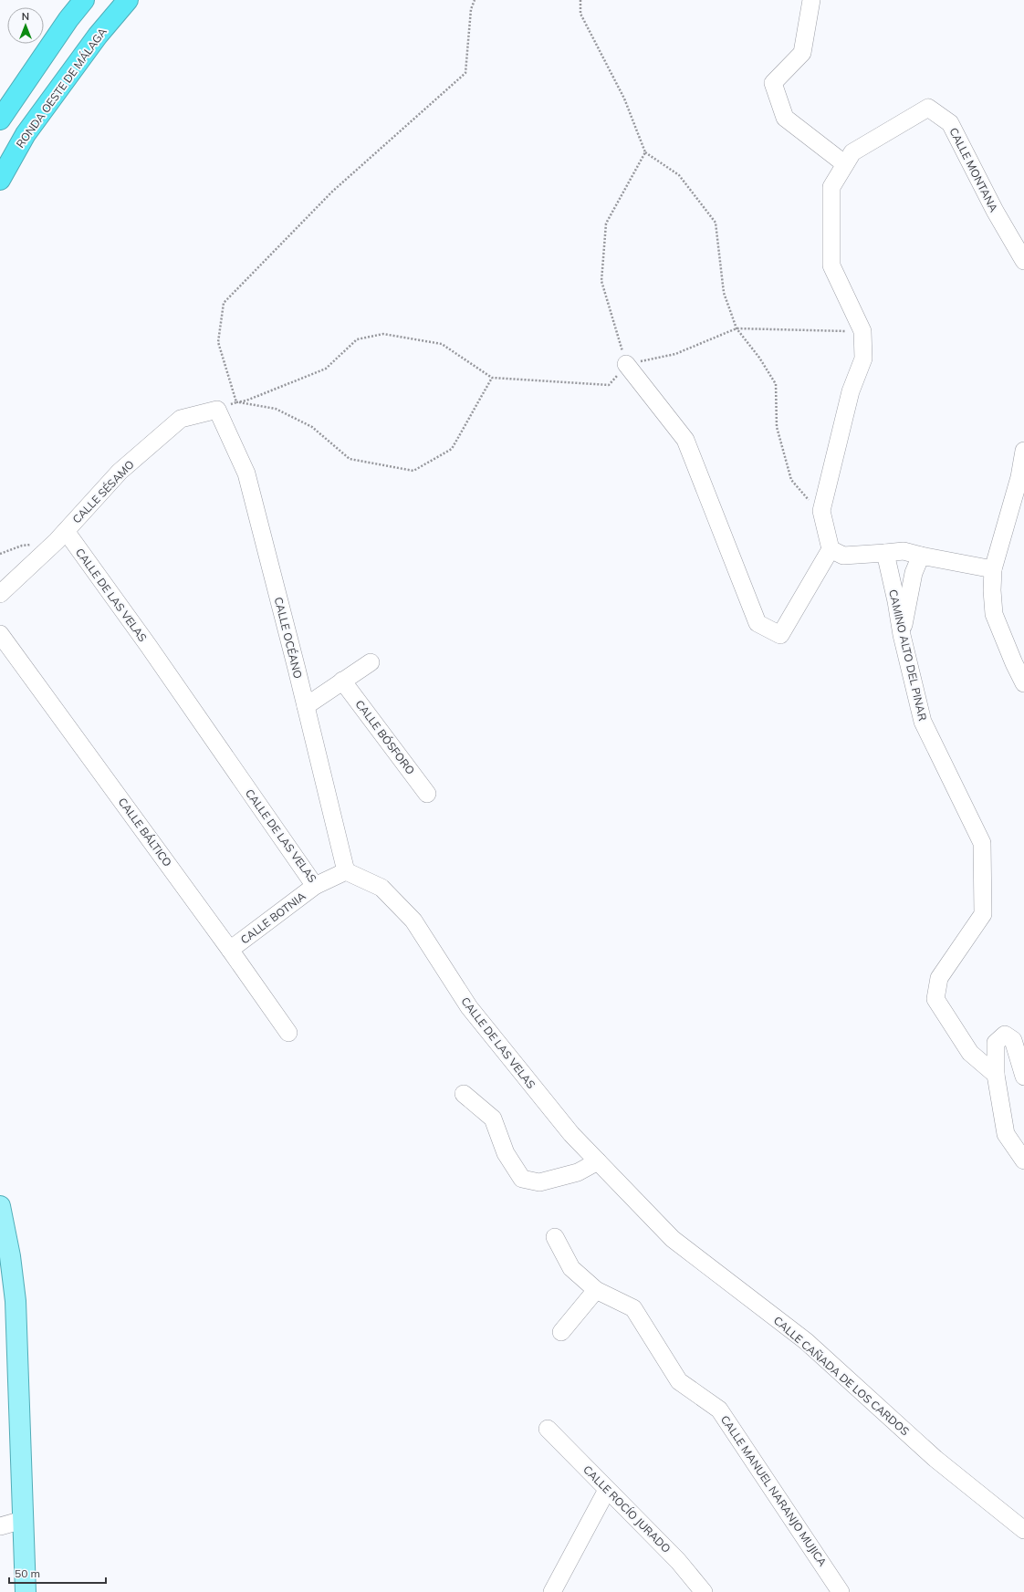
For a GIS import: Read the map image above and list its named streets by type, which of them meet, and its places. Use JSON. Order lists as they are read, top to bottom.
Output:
{
  "streets": {
    "highway": ["RONDA OESTE DE MÁLAGA"],
    "street": [
      "CALLE MONTANA",
      "CALLE SÉSAMO",
      "CALLE DE LAS VELAS",
      "CALLE OCÉANO",
      "CAMINO ALTO DEL PINAR",
      "CALLE BÓSFORO",
      "CALLE BÁLTICO",
      "CALLE BOTNIA",
      "CALLE CAÑADA DE LOS CARDOS",
      "CALLE MANUEL NARANJO MUJICA",
      "CALLE ROCÍO JURADO"
    ]
  },
  "crossings": [
    ["CALLE SÉSAMO", "CALLE DE LAS VELAS"],
    ["CALLE SÉSAMO", "CALLE OCÉANO"],
    ["CALLE DE LAS VELAS", "CALLE OCÉANO"],
    ["CALLE DE LAS VELAS", "CALLE BOTNIA"],
    ["CALLE DE LAS VELAS", "CALLE CAÑADA DE LOS CARDOS"],
    ["CALLE BÁLTICO", "CALLE BOTNIA"]
  ],
  "scale_bar": "50 m",
  "north": "top"
}
